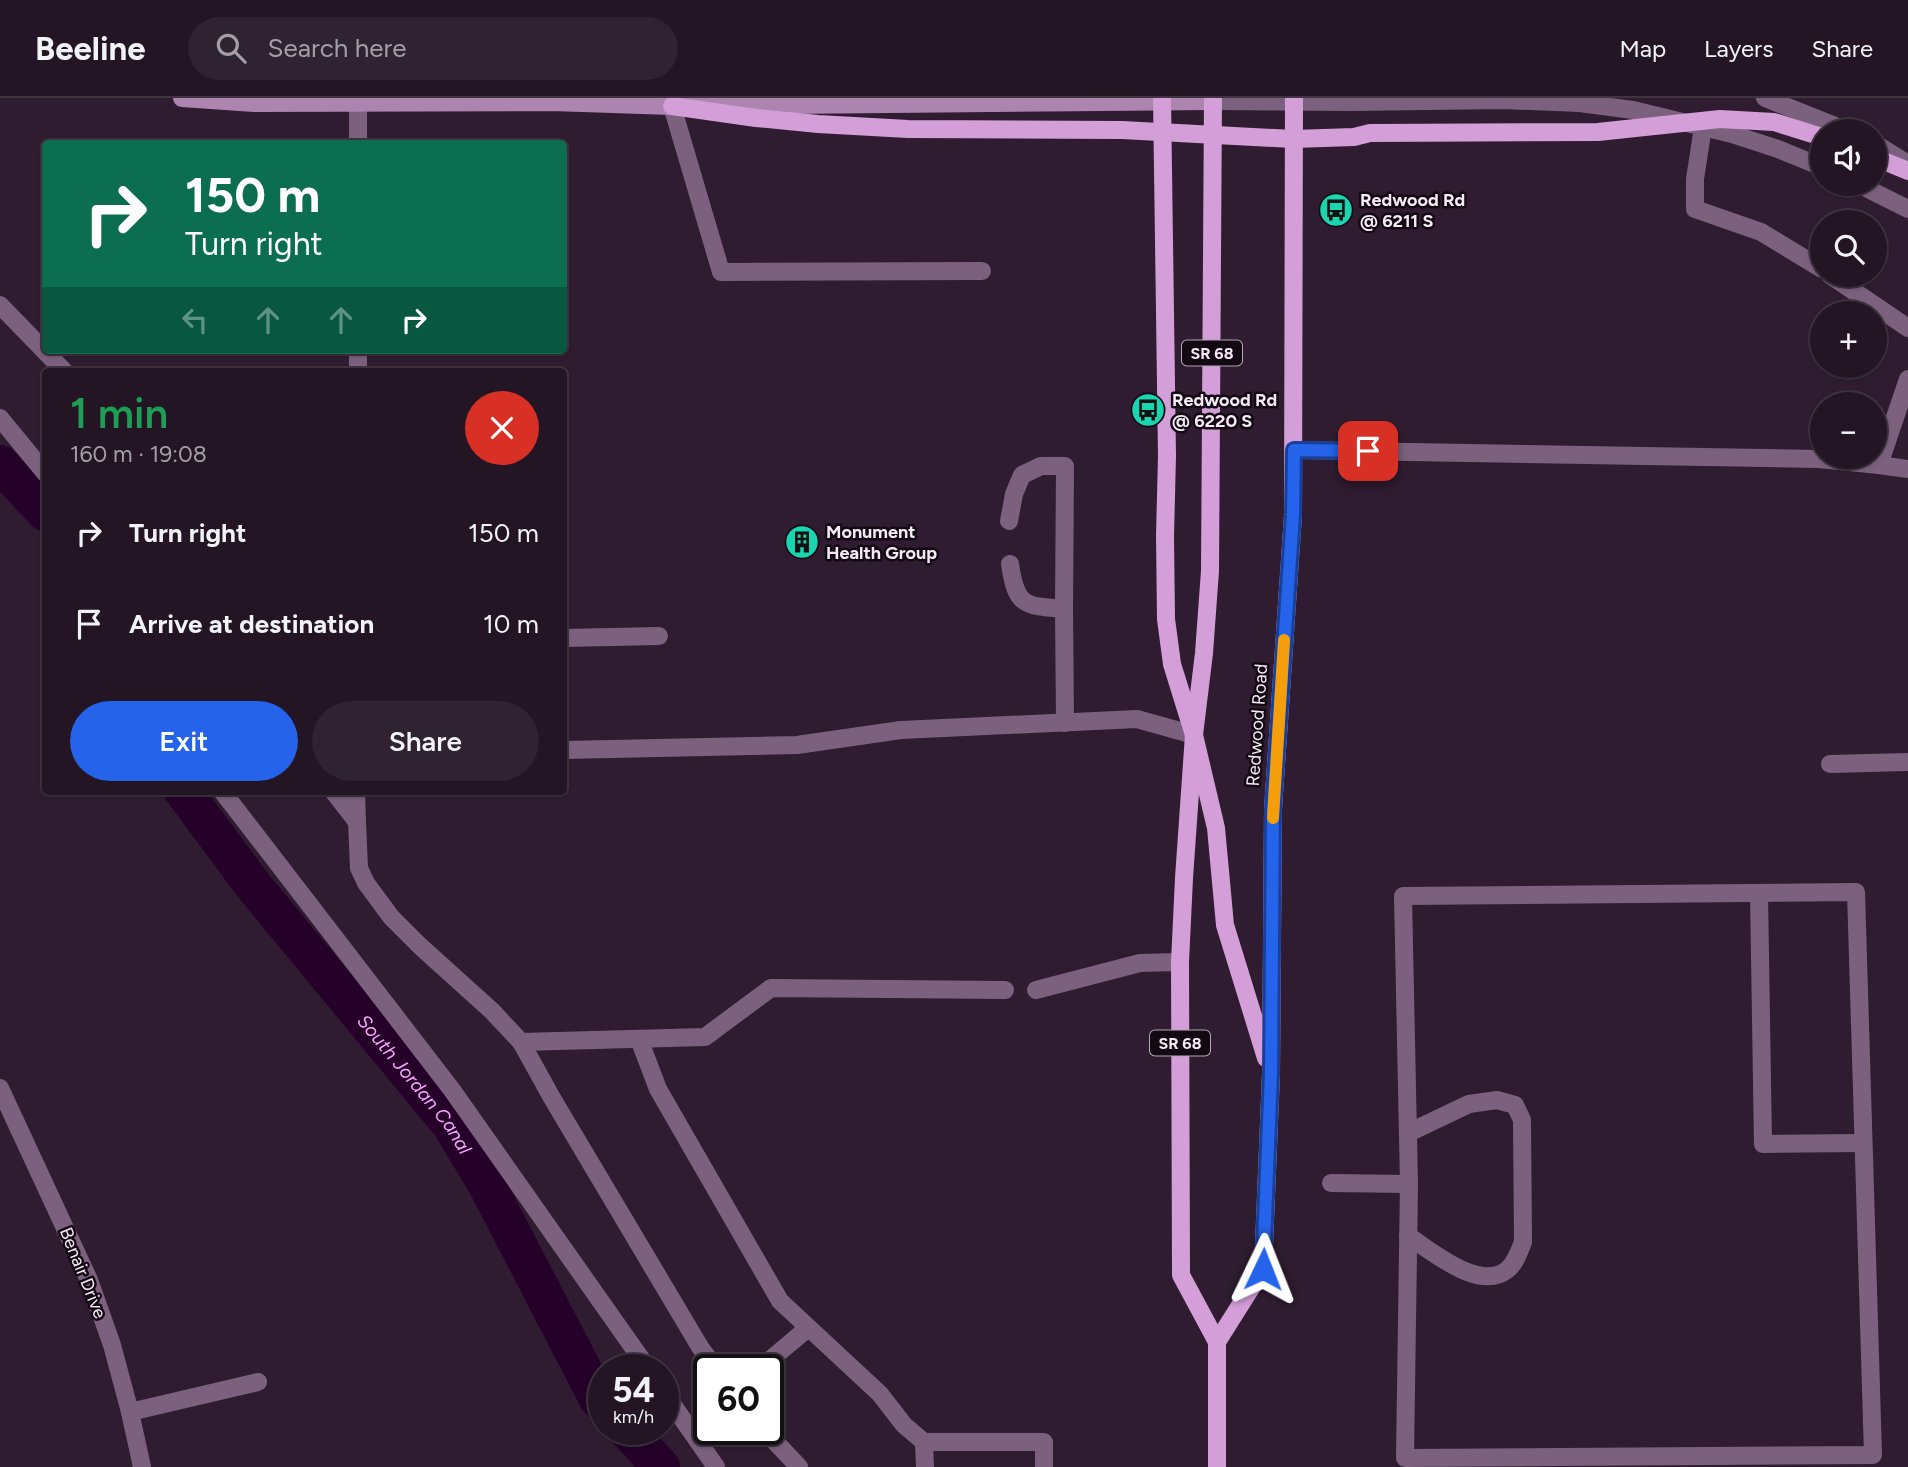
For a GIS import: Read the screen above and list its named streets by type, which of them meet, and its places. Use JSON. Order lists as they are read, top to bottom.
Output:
{
  "streets": {
    "main road": ["SR 68", "Redwood Road"],
    "street": ["Benair Drive"]
  },
  "crossings": [
    ["SR 68", "Redwood Road"]
  ],
  "water": ["South Jordan Canal"],
  "places": {
    "bus stop": ["Redwood Rd @ 6211 S", "Redwood Rd @ 6220 S"],
    "building": ["Monument Health Group"]
  },
  "page": {
    "header": "Beeline",
    "search": "Search here",
    "nav": ["Map", "Layers", "Share"],
    "map_buttons": ["+", "−"],
    "turn": ["150 m", "Turn right"],
    "heading": ["1 min", "160 m · 19:08"],
    "list": [
      {
        "name": "Turn right",
        "value": "150 m"
      },
      {
        "name": "Arrive at destination",
        "value": "10 m"
      }
    ],
    "buttons": ["Exit", "Share"],
    "speed": "54 km/h",
    "limit": "60"
  }
}
